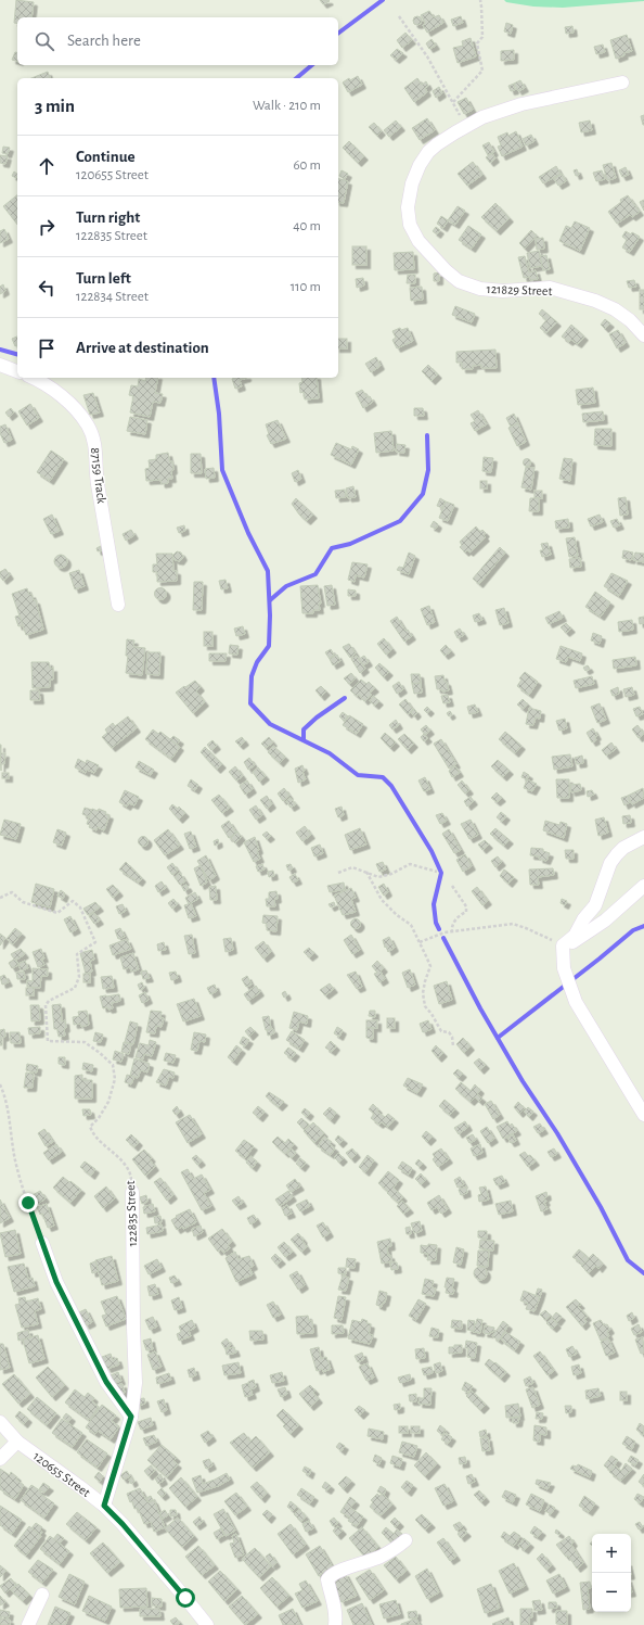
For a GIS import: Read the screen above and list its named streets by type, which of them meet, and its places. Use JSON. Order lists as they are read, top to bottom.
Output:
{
  "streets": {
    "street": [
      "121829 Street",
      "87159 Track",
      "122835 Street",
      "120655 Street"
    ]
  },
  "crossings": [
    ["122835 Street", "120655 Street"]
  ],
  "page": {
    "search": "Search here",
    "heading": ["3 min", "Walk · 210 m"],
    "list": [
      ["Continue", "120655 Street", "60 m"],
      ["Turn right", "122835 Street", "40 m"],
      ["Turn left", "122834 Street", "110 m"],
      "Arrive at destination"
    ],
    "map_buttons": ["+", "−"]
  }
}
